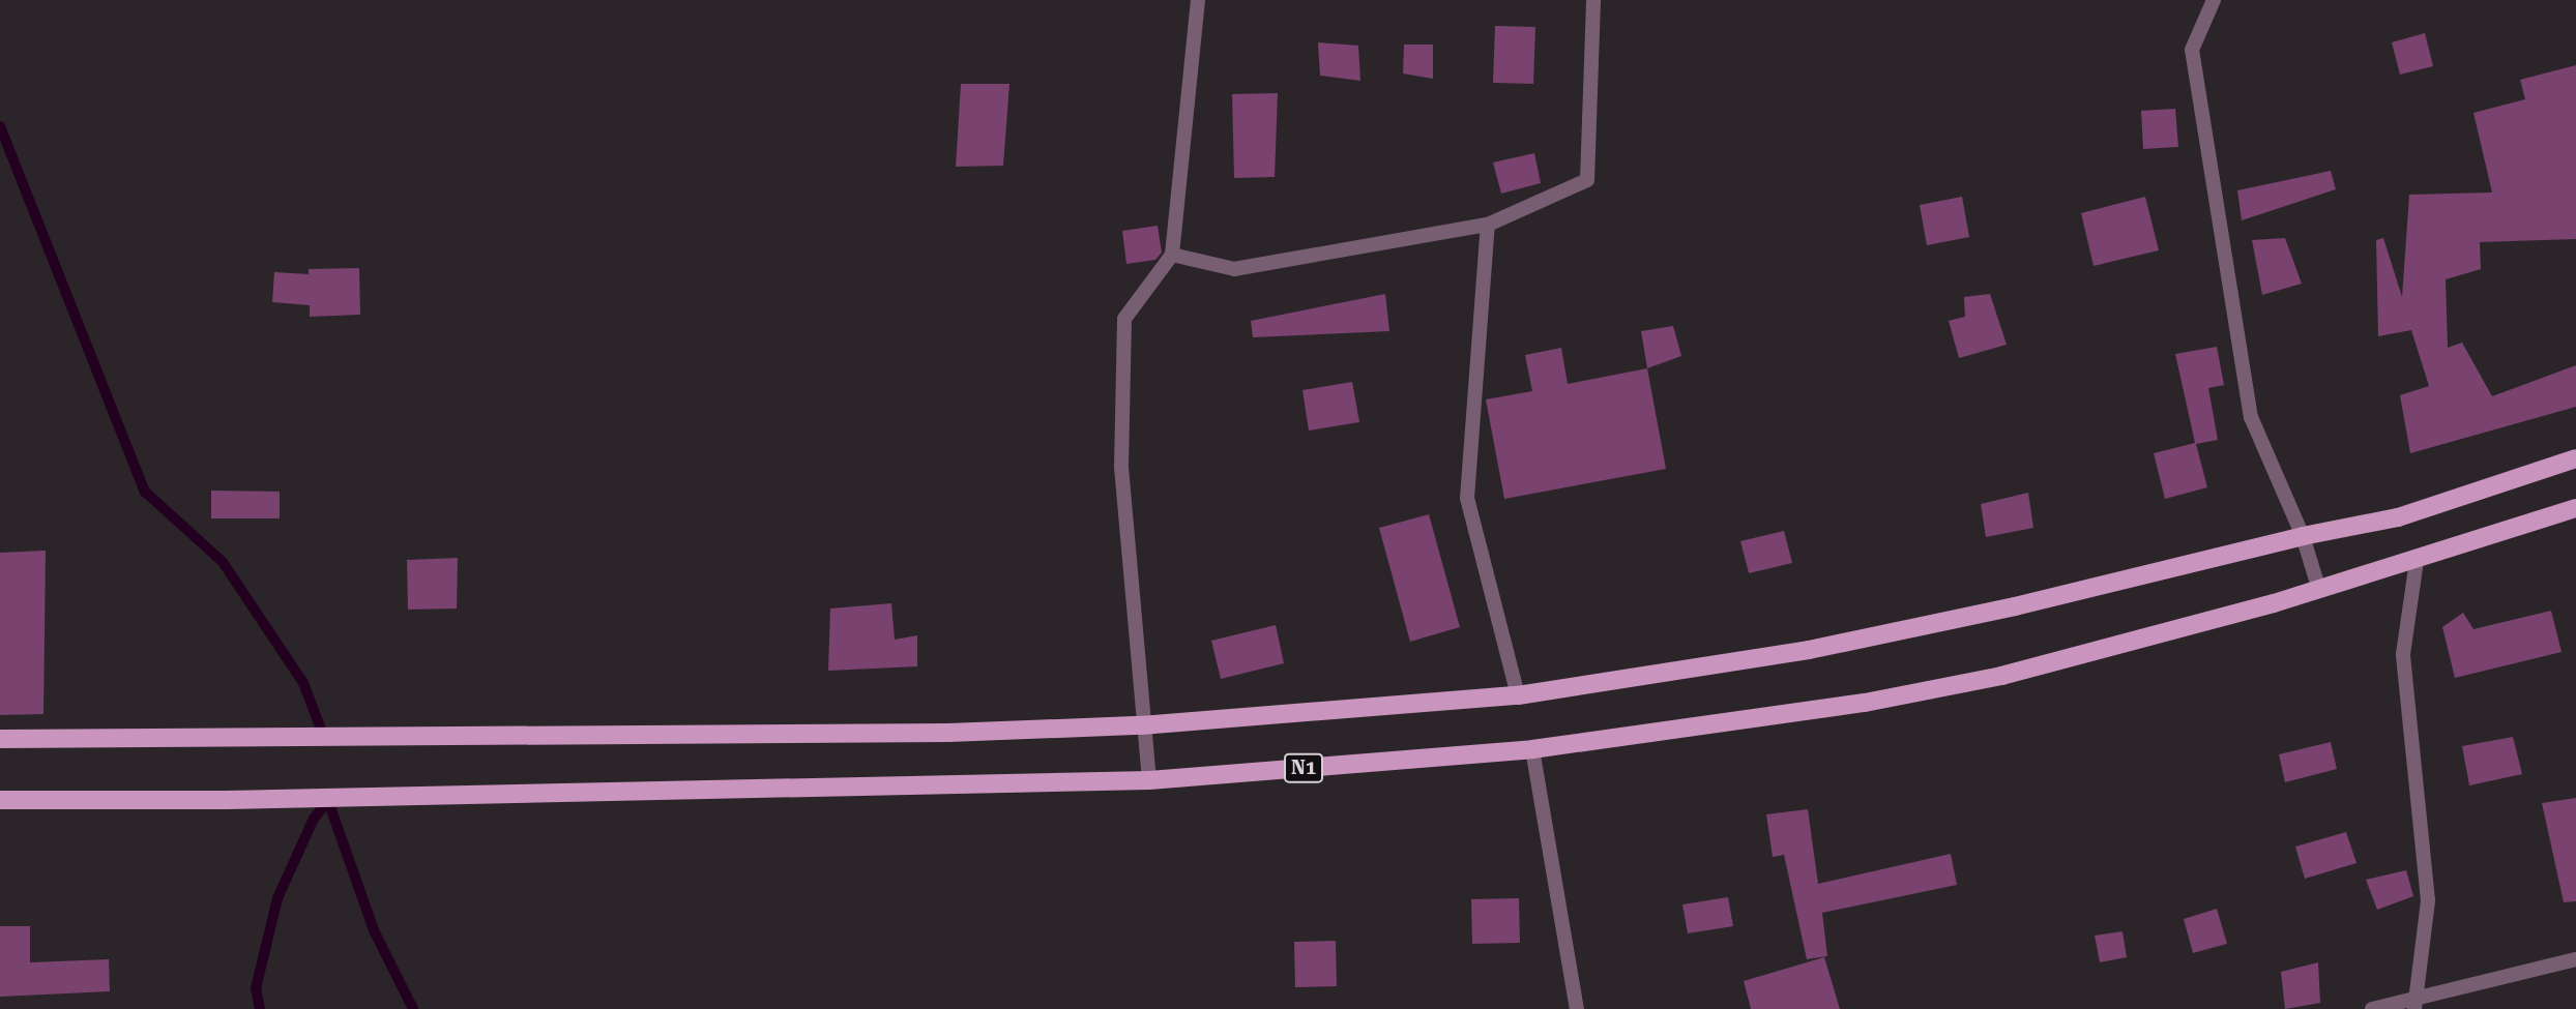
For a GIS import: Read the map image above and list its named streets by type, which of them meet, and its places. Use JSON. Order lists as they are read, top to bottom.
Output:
{
  "streets": {
    "main road": ["N1"]
  }
}
